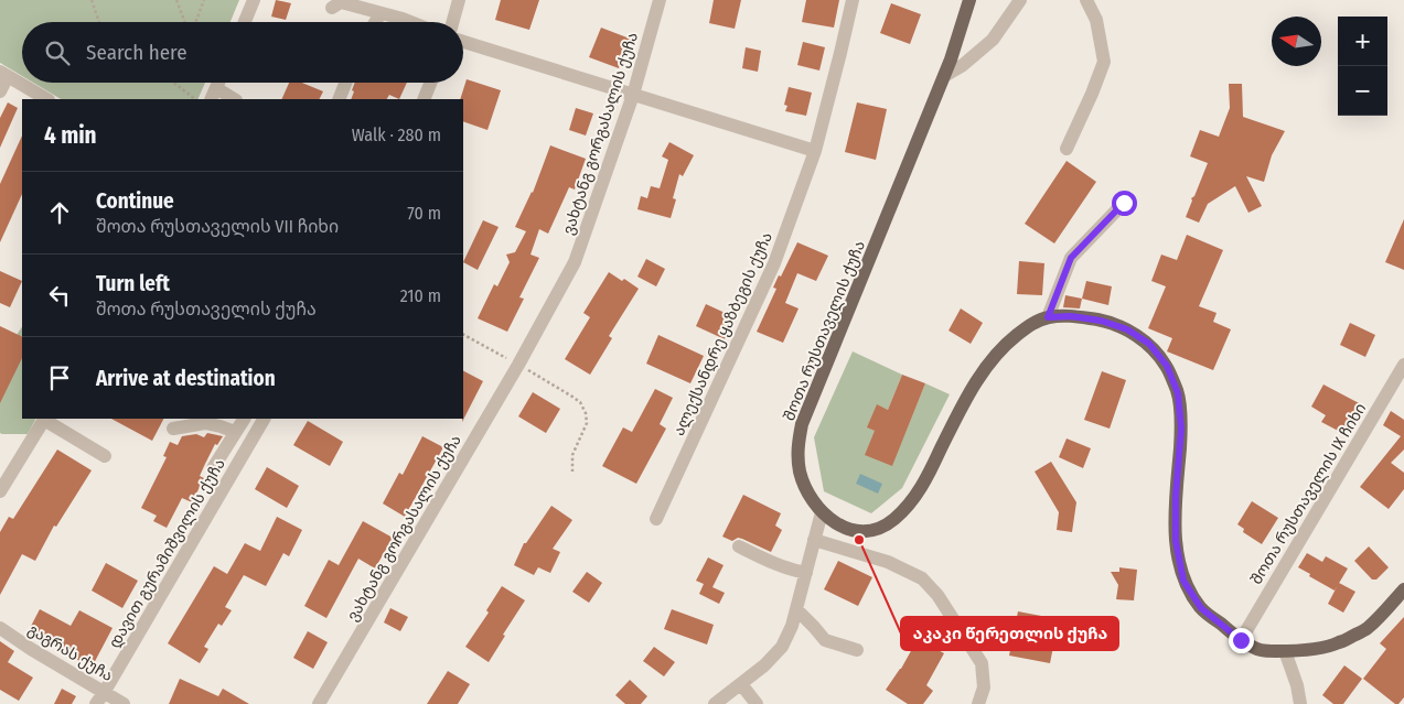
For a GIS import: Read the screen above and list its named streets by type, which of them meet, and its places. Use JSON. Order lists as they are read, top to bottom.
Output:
{
  "streets": {
    "main road": ["შოთა რუსთაველის ქუჩა"],
    "street": [
      "ვახტანგ გორგასალის ქუჩა",
      "ალექსანდრე ყაზბეგის ქუჩა",
      "შოთა რუსთაველის IX ჩიხი",
      "დავით გურამიშვილის ქუჩა",
      "გაგრას ქუჩა"
    ]
  },
  "crossings": [
    ["შოთა რუსთაველის ქუჩა", "შოთა რუსთაველის IX ჩიხი"],
    ["დავით გურამიშვილის ქუჩა", "გაგრას ქუჩა"]
  ],
  "places": ["აკაკი წერეთლის ქუჩა"],
  "north": "left",
  "page": {
    "map_buttons": ["+", "−"],
    "search": "Search here",
    "heading": ["4 min", "Walk · 280 m"],
    "list": [
      ["Continue", "შოთა რუსთაველის VII ჩიხი", "70 m"],
      ["Turn left", "შოთა რუსთაველის ქუჩა", "210 m"],
      "Arrive at destination"
    ]
  }
}
